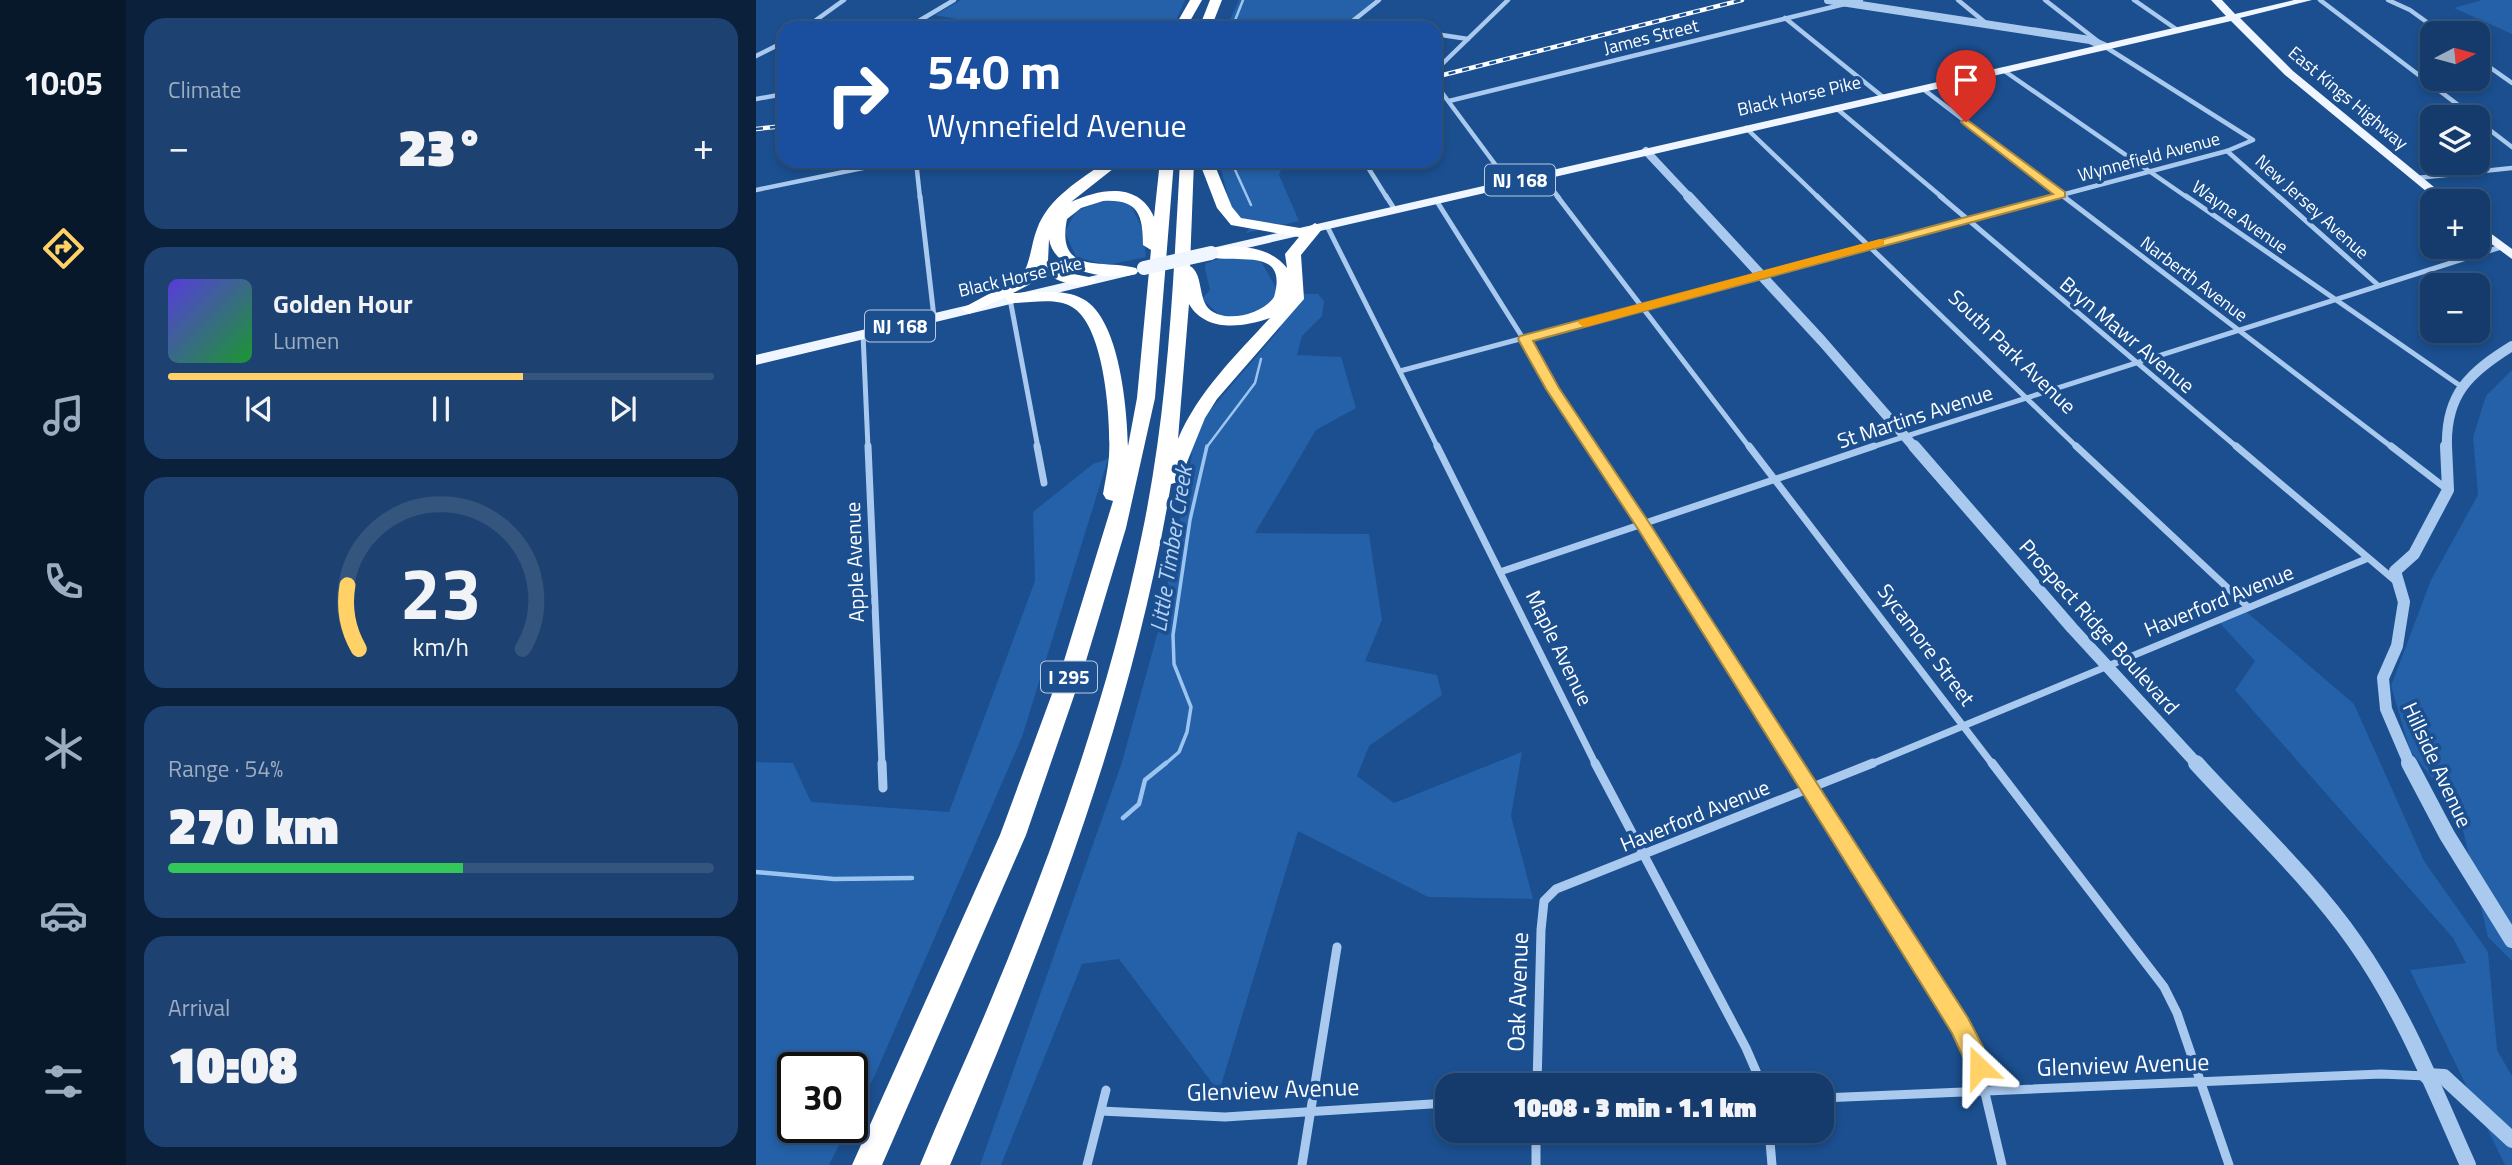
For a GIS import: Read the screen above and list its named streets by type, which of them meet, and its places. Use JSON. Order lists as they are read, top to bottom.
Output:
{
  "streets": {
    "highway": ["I 295"],
    "main road": ["Black Horse Pike", "East Kings Highway", "NJ 168"],
    "street": [
      "James Street",
      "Wynnefield Avenue",
      "New Jersey Avenue",
      "Wayne Avenue",
      "Narberth Avenue",
      "Bryn Mawr Avenue",
      "South Park Avenue",
      "St Martins Avenue",
      "Apple Avenue",
      "Haverford Avenue",
      "Prospect Ridge Boulevard",
      "Sycamore Street",
      "Maple Avenue",
      "Hillside Avenue",
      "Oak Avenue",
      "Glenview Avenue"
    ]
  },
  "crossings": [
    ["Black Horse Pike", "East Kings Highway"],
    ["Black Horse Pike", "NJ 168"],
    ["Black Horse Pike", "New Jersey Avenue"],
    ["Black Horse Pike", "Wayne Avenue"],
    ["Black Horse Pike", "Narberth Avenue"],
    ["Black Horse Pike", "Bryn Mawr Avenue"],
    ["Black Horse Pike", "South Park Avenue"],
    ["Black Horse Pike", "Apple Avenue"],
    ["Black Horse Pike", "Prospect Ridge Boulevard"],
    ["Black Horse Pike", "Sycamore Street"],
    ["Black Horse Pike", "Maple Avenue"],
    ["Wynnefield Avenue", "New Jersey Avenue"],
    ["Wynnefield Avenue", "Wayne Avenue"],
    ["Wynnefield Avenue", "Narberth Avenue"],
    ["Wynnefield Avenue", "Bryn Mawr Avenue"],
    ["Wynnefield Avenue", "South Park Avenue"],
    ["Wynnefield Avenue", "Prospect Ridge Boulevard"],
    ["Wynnefield Avenue", "Sycamore Street"],
    ["Wynnefield Avenue", "Maple Avenue"],
    ["NJ 168", "Maple Avenue"],
    ["New Jersey Avenue", "St Martins Avenue"],
    ["Wayne Avenue", "St Martins Avenue"],
    ["Wayne Avenue", "Hillside Avenue"],
    ["Narberth Avenue", "St Martins Avenue"],
    ["Narberth Avenue", "Hillside Avenue"],
    ["Bryn Mawr Avenue", "St Martins Avenue"],
    ["Bryn Mawr Avenue", "Haverford Avenue"],
    ["Bryn Mawr Avenue", "Hillside Avenue"],
    ["South Park Avenue", "St Martins Avenue"],
    ["South Park Avenue", "Haverford Avenue"],
    ["St Martins Avenue", "Prospect Ridge Boulevard"],
    ["St Martins Avenue", "Sycamore Street"],
    ["St Martins Avenue", "Maple Avenue"],
    ["Haverford Avenue", "Prospect Ridge Boulevard"],
    ["Haverford Avenue", "Sycamore Street"],
    ["Haverford Avenue", "Maple Avenue"],
    ["Haverford Avenue", "Oak Avenue"],
    ["Prospect Ridge Boulevard", "Glenview Avenue"],
    ["Sycamore Street", "Glenview Avenue"]
  ],
  "water": ["Little Timber Creek"],
  "north": "right",
  "page": {
    "tabs": "10:05",
    "tile": [
      "Climate",
      ["Range · 54%", "270 km"],
      ["Arrival", "10:08"]
    ],
    "map_buttons": ["+", "−"],
    "turn": ["540 m", "Wynnefield Avenue"],
    "heat": ["−", "23°", "+"],
    "song": ["Golden Hour", "Lumen"],
    "limit": "30",
    "trip": "10:08 · 3 min · 1.1 km",
    "gauge": ["23", "km/h"]
  }
}
